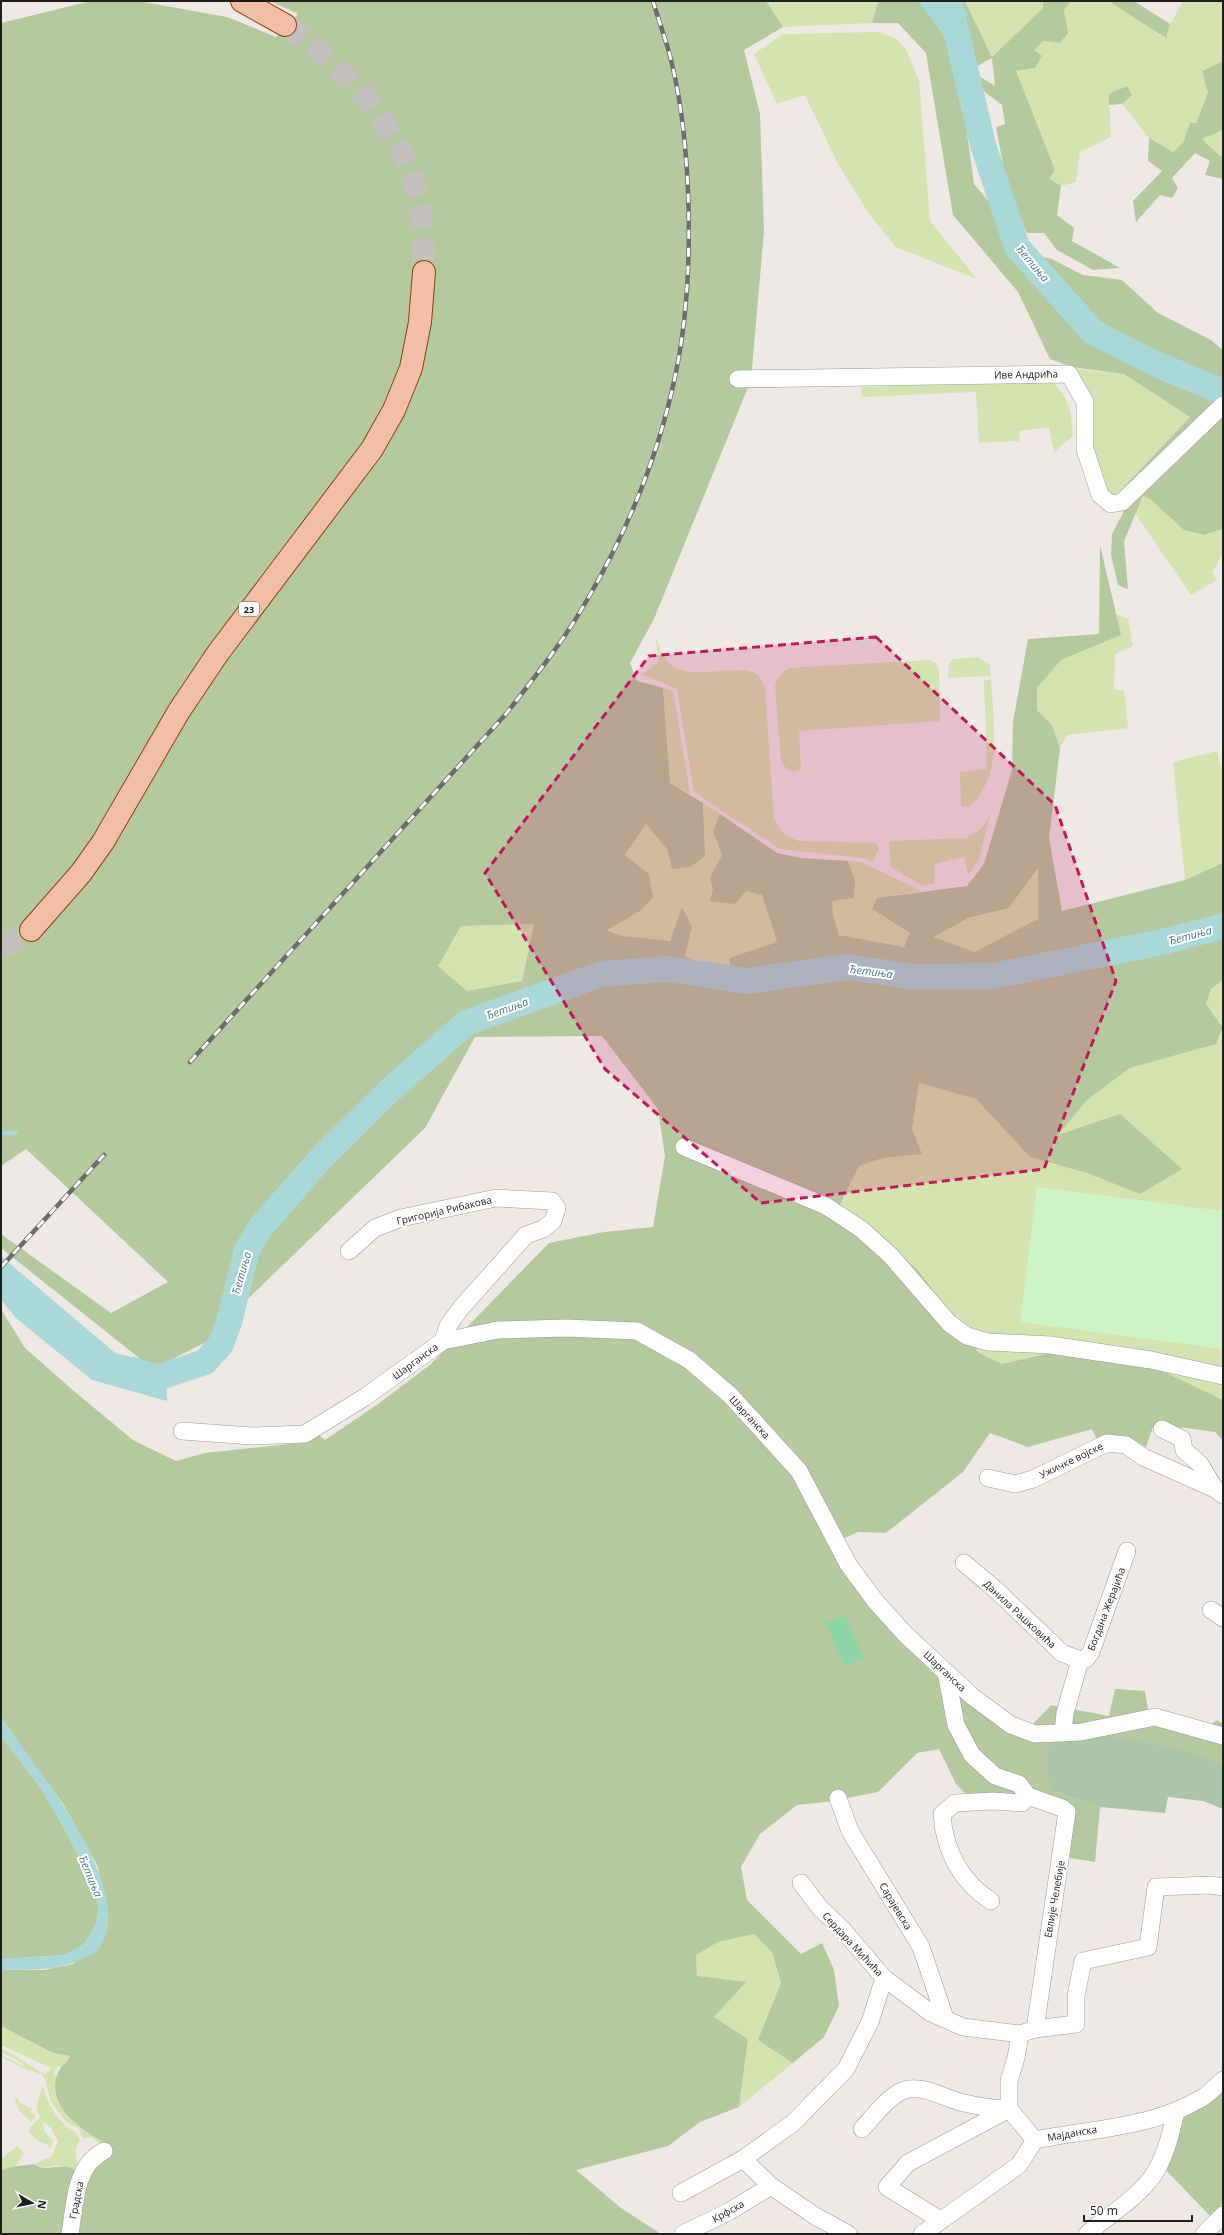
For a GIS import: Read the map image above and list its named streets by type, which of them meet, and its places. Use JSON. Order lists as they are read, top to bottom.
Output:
{
  "streets": {
    "main road": ["23"],
    "street": [
      "Иве Андрића",
      "Григорија Рибакова",
      "Шарганска",
      "Ужичке војске",
      "Богдана Жерајића",
      "Данила Рашковића",
      "Евлије Челебије",
      "Сарајевска",
      "Сердара Мићића",
      "Мајданска",
      "Градска",
      "Крфска"
    ]
  },
  "crossings": [
    ["Григорија Рибакова", "Шарганска"],
    ["Шарганска", "Богдана Жерајића"],
    ["Богдана Жерајића", "Данила Рашковића"],
    ["Евлије Челебије", "Сердара Мићића"],
    ["Сарајевска", "Сердара Мићића"]
  ],
  "water": ["Ђетиња"],
  "scale_bar": "50 m",
  "north": "right"
}
